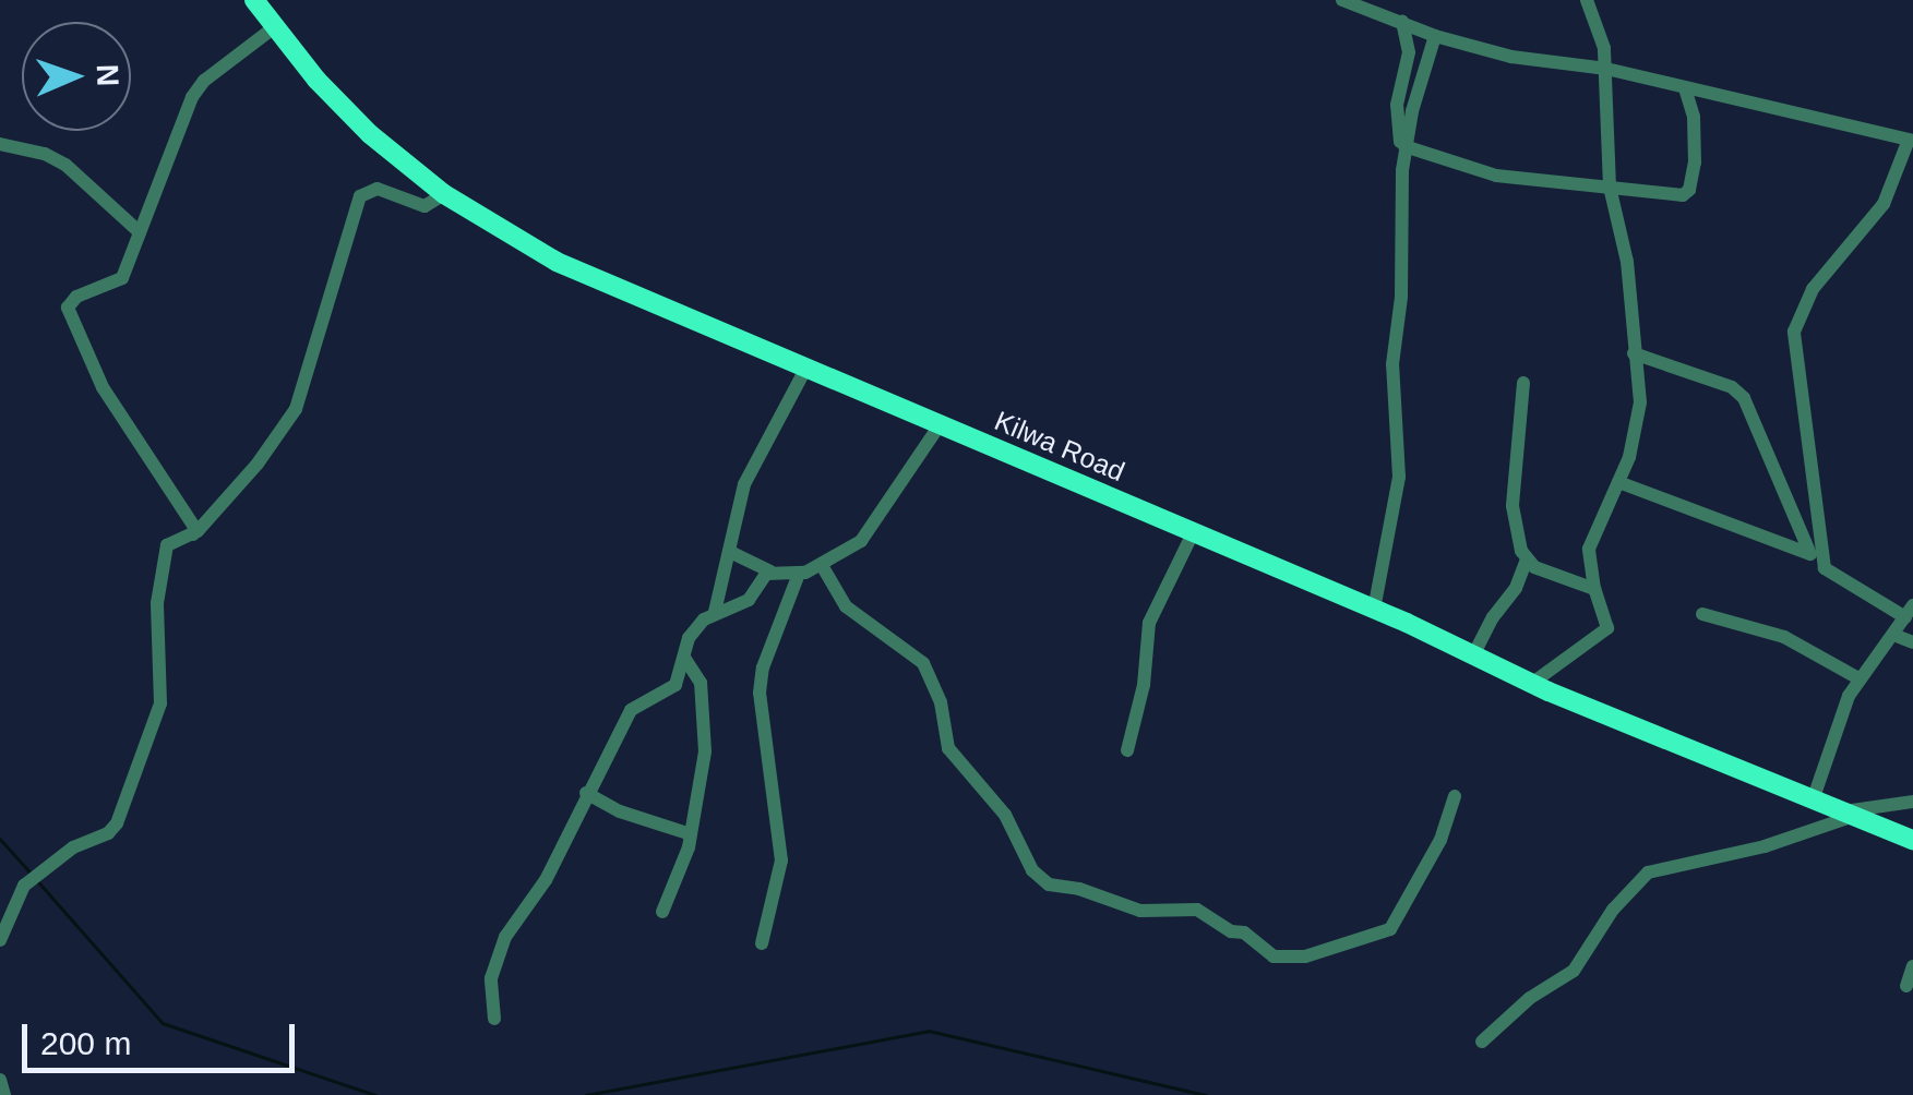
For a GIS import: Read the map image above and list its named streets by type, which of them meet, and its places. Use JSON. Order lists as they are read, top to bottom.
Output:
{
  "streets": {
    "highway": ["Kilwa Road"]
  },
  "scale_bar": "200 m",
  "north": "right"
}
